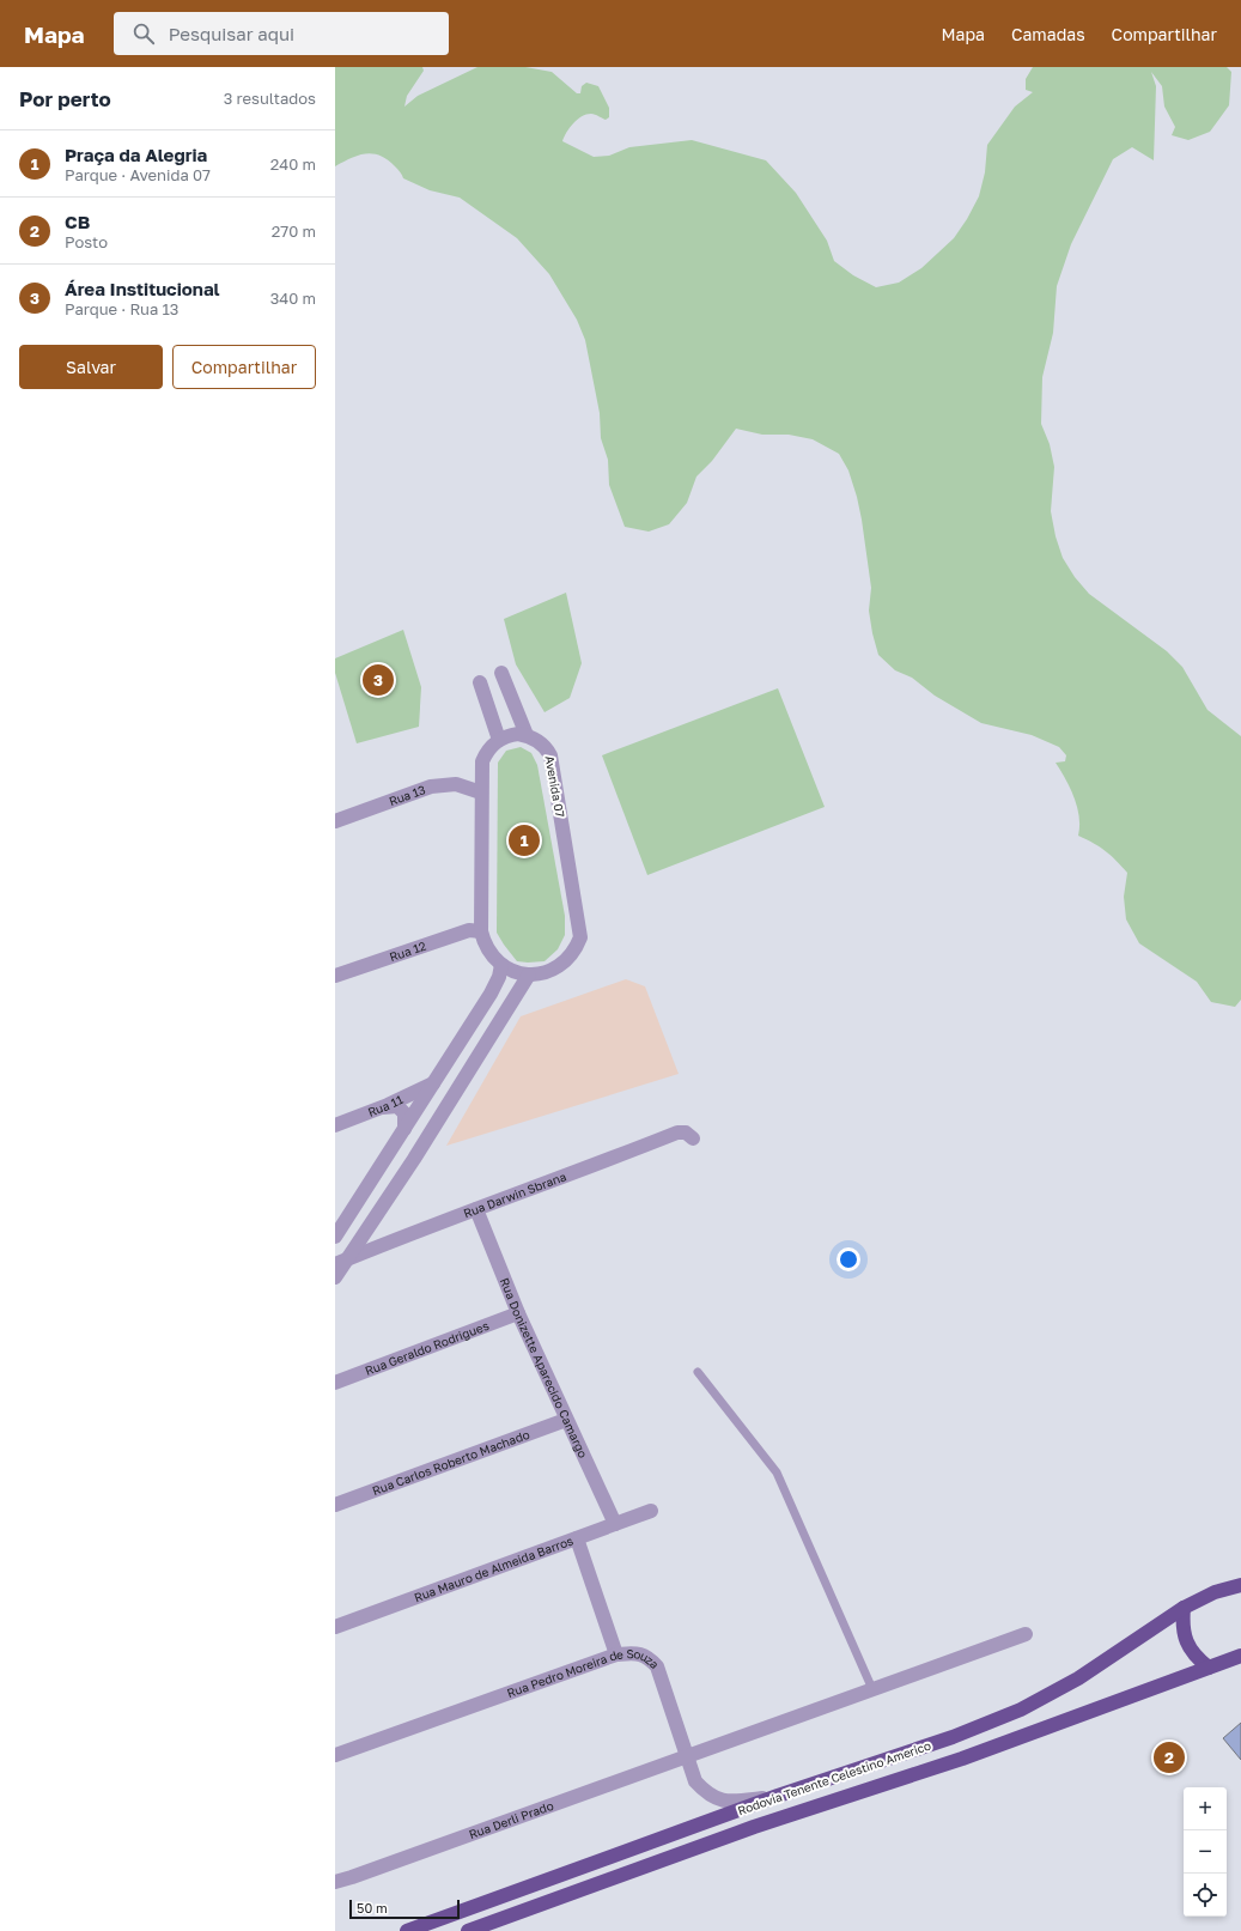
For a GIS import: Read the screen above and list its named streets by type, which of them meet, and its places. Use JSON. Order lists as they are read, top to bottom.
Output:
{
  "streets": {
    "highway": ["Rodovia Tenente Celestino Americo"],
    "street": [
      "Avenida 07",
      "Rua 13",
      "Rua 12",
      "Rua 11",
      "Rua Darwin Sbrana",
      "Rua Geraldo Rodrigues",
      "Rua Donizette Aparecido Camargo",
      "Rua Carlos Roberto Machado",
      "Rua Mauro de Almeida Barros",
      "Rua Pedro Moreira de Souza",
      "Rua Derli Prado"
    ]
  },
  "crossings": [
    ["Rua Darwin Sbrana", "Rua Donizette Aparecido Camargo"],
    ["Rua Geraldo Rodrigues", "Rua Donizette Aparecido Camargo"],
    ["Rua Donizette Aparecido Camargo", "Rua Carlos Roberto Machado"],
    ["Rua Donizette Aparecido Camargo", "Rua Mauro de Almeida Barros"],
    ["Rua Pedro Moreira de Souza", "Rodovia Tenente Celestino Americo"],
    ["Rua Pedro Moreira de Souza", "Rua Derli Prado"]
  ],
  "scale_bar": "50 m",
  "page": {
    "header": "Mapa",
    "search": "Pesquisar aqui",
    "nav": ["Mapa", "Camadas", "Compartilhar"],
    "heading": ["Por perto", "3 resultados"],
    "list": [
      {
        "mark": "1",
        "name": "Praça da Alegria",
        "note": "Parque · Avenida 07",
        "value": "240 m"
      },
      {
        "mark": "2",
        "name": "CB",
        "note": "Posto",
        "value": "270 m"
      },
      {
        "mark": "3",
        "name": "Área Institucional",
        "note": "Parque · Rua 13",
        "value": "340 m"
      }
    ],
    "buttons": ["Salvar", "Compartilhar"],
    "pins": ["3", "1", "2"],
    "map_buttons": ["+", "−"],
    "scale": "50 m"
  }
}
